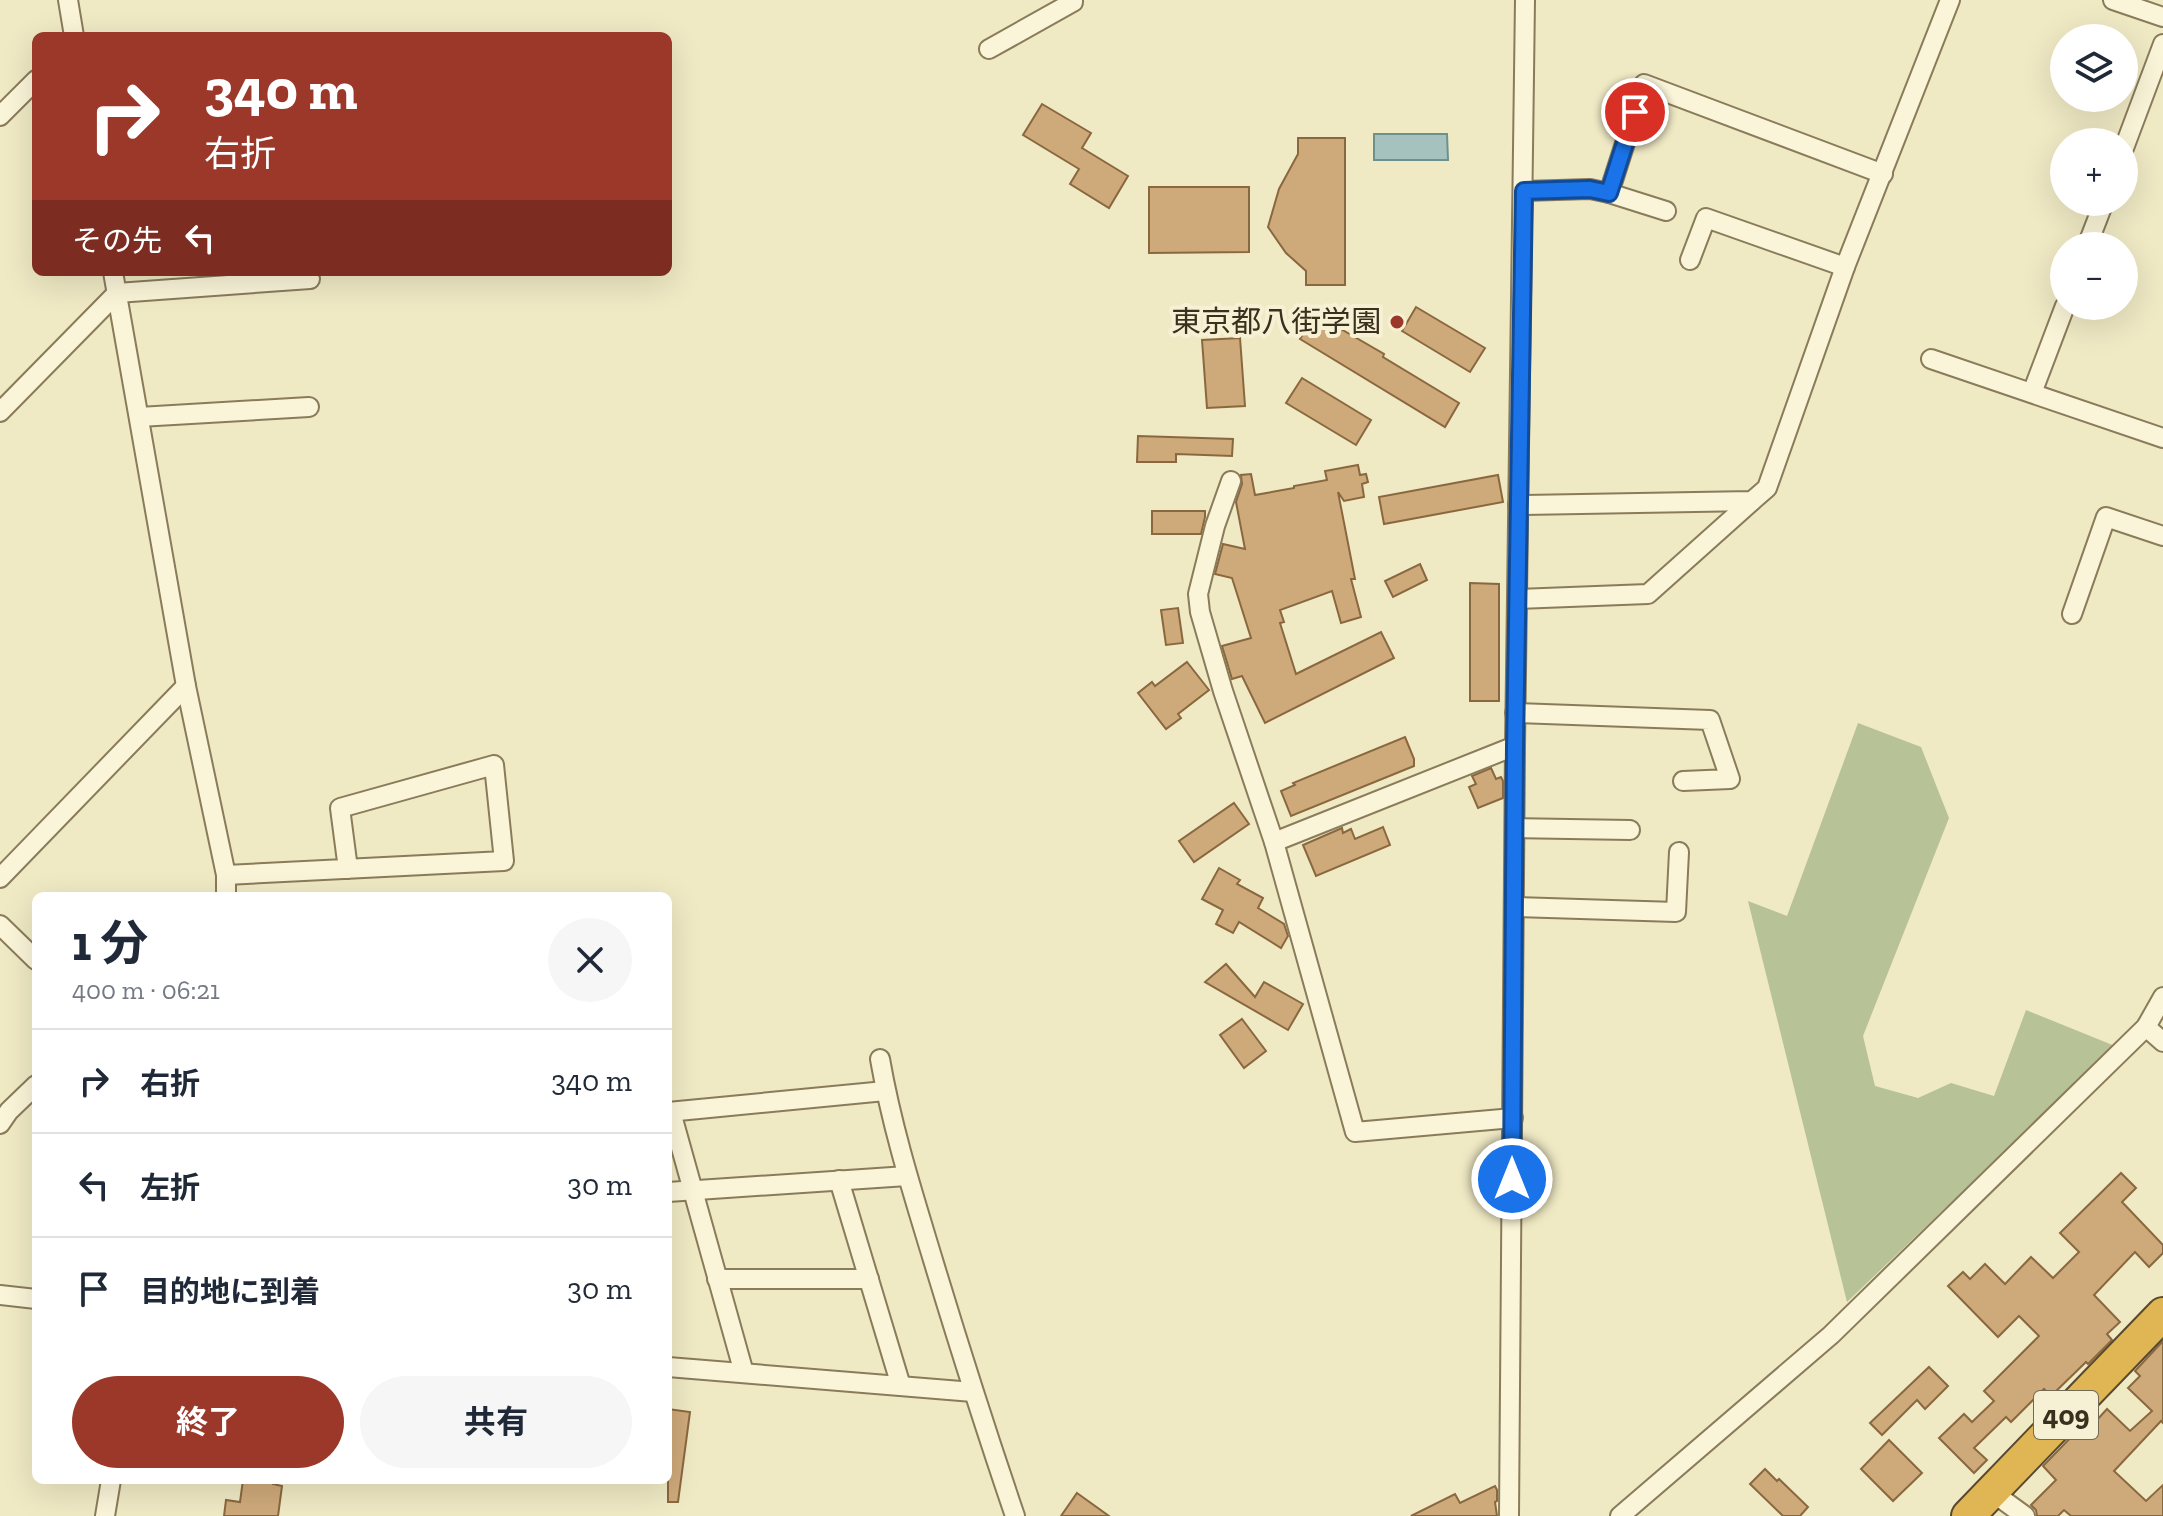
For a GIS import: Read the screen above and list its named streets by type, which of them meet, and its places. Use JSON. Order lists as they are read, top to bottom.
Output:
{
  "streets": {
    "highway": ["409"]
  },
  "places": ["東京都八街学園"],
  "page": {
    "map_buttons": ["+", "−"],
    "turn": ["340 m", "右折"],
    "then": "その先",
    "heading": ["1 分", "400 m · 06:21"],
    "list": [
      {
        "name": "右折",
        "value": "340 m"
      },
      {
        "name": "左折",
        "value": "30 m"
      },
      {
        "name": "目的地に到着",
        "value": "30 m"
      }
    ],
    "buttons": ["終了", "共有"]
  }
}
